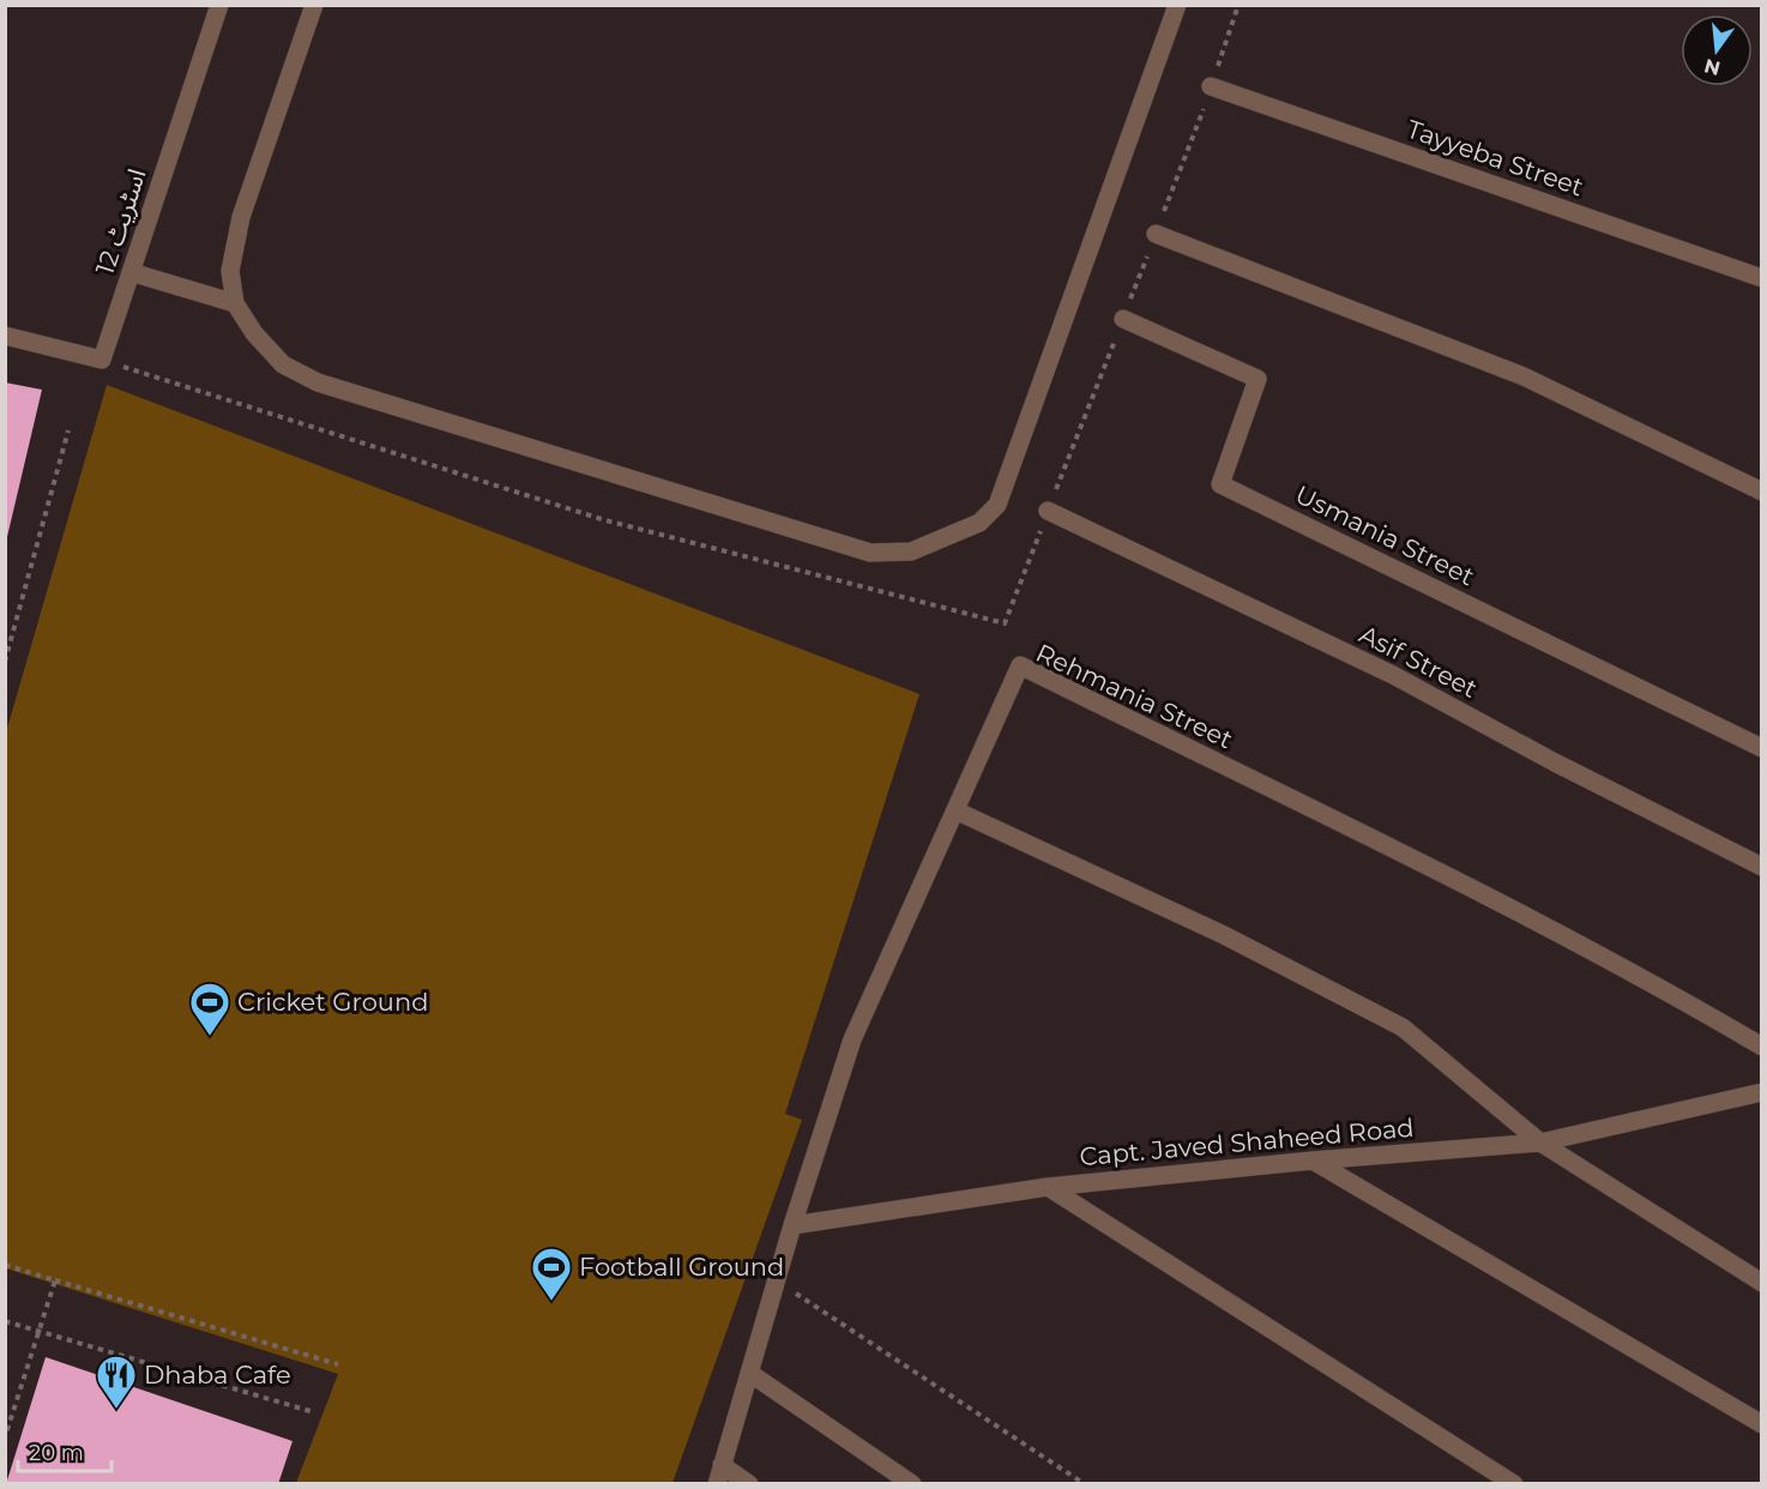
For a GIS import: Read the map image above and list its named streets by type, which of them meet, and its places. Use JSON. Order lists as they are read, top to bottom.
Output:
{
  "streets": {
    "street": [
      "Tayyeba Street",
      "اسٹریٹ 12",
      "Usmania Street",
      "Asif Street",
      "Rehmania Street",
      "Capt. Javed Shaheed Road"
    ]
  },
  "crossings": [
    ["Rehmania Street", "Capt. Javed Shaheed Road"]
  ],
  "places": {
    "sports": ["Cricket Ground", "Football Ground"],
    "restaurant": ["Dhaba Cafe"]
  },
  "scale_bar": "20 m",
  "north": "bottom"
}
